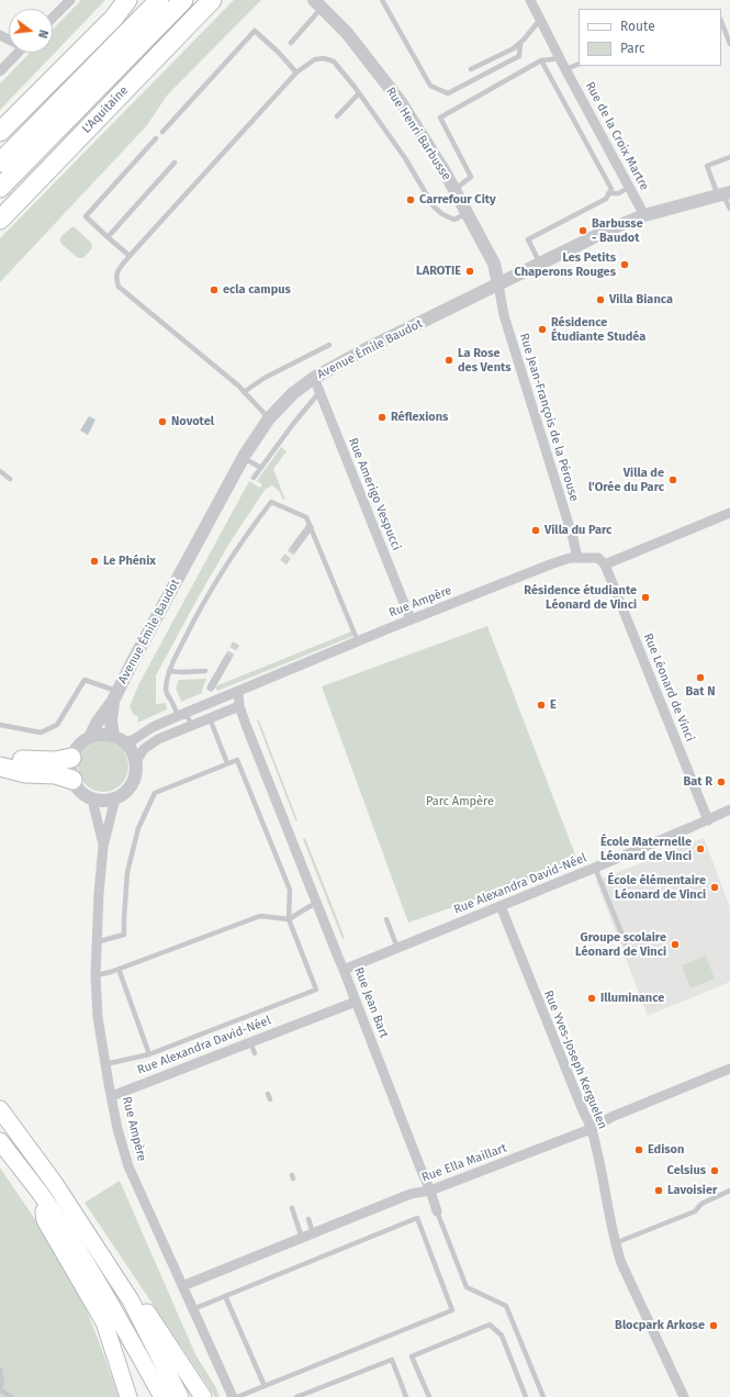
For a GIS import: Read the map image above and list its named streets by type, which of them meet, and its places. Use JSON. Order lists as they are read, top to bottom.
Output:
{
  "streets": {
    "highway": ["L'Aquitaine"],
    "street": [
      "Rue Henri Barbusse",
      "Rue de la Croix Martre",
      "Avenue Émile Baudot",
      "Rue Jean-François de la Pérouse",
      "Rue Amerigo Vespucci",
      "Rue Ampère",
      "Rue Léonard de Vinci",
      "Rue Alexandra David-Néel",
      "Rue Jean Bart",
      "Rue Yves-Joseph Kerguelen",
      "Rue Ella Maillart"
    ]
  },
  "crossings": [
    ["Rue Henri Barbusse", "Avenue Émile Baudot"],
    ["Rue Henri Barbusse", "Rue Jean-François de la Pérouse"],
    ["Rue de la Croix Martre", "Avenue Émile Baudot"],
    ["Avenue Émile Baudot", "Rue Jean-François de la Pérouse"],
    ["Avenue Émile Baudot", "Rue Amerigo Vespucci"],
    ["Avenue Émile Baudot", "Rue Ampère"],
    ["Rue Jean-François de la Pérouse", "Rue Ampère"],
    ["Rue Amerigo Vespucci", "Rue Ampère"],
    ["Rue Ampère", "Rue Léonard de Vinci"],
    ["Rue Ampère", "Rue Alexandra David-Néel"],
    ["Rue Ampère", "Rue Jean Bart"],
    ["Rue Ampère", "Rue Ella Maillart"],
    ["Rue Léonard de Vinci", "Rue Alexandra David-Néel"],
    ["Rue Alexandra David-Néel", "Rue Jean Bart"],
    ["Rue Alexandra David-Néel", "Rue Yves-Joseph Kerguelen"],
    ["Rue Jean Bart", "Rue Ella Maillart"],
    ["Rue Yves-Joseph Kerguelen", "Rue Ella Maillart"]
  ],
  "parks": ["Parc Ampère"],
  "places": [
    "Carrefour City",
    "Barbusse - Baudot",
    "Les Petits Chaperons Rouges",
    "LAROTIE",
    "ecla campus",
    "Villa Bianca",
    "Résidence Étudiante Studéa",
    "La Rose des Vents",
    "Réflexions",
    "Novotel",
    "Villa de l'Orée du Parc",
    "Villa du Parc",
    "Le Phénix",
    "Résidence étudiante Léonard de Vinci",
    "Bat N",
    "E",
    "Bat R",
    "École Maternelle Léonard de Vinci",
    "École élémentaire Léonard de Vinci",
    "Groupe scolaire Léonard de Vinci",
    "Illuminance",
    "Edison",
    "Celsius",
    "Lavoisier",
    "Blocpark Arkose"
  ],
  "legend": ["Route", "Parc"],
  "north": "right"
}
